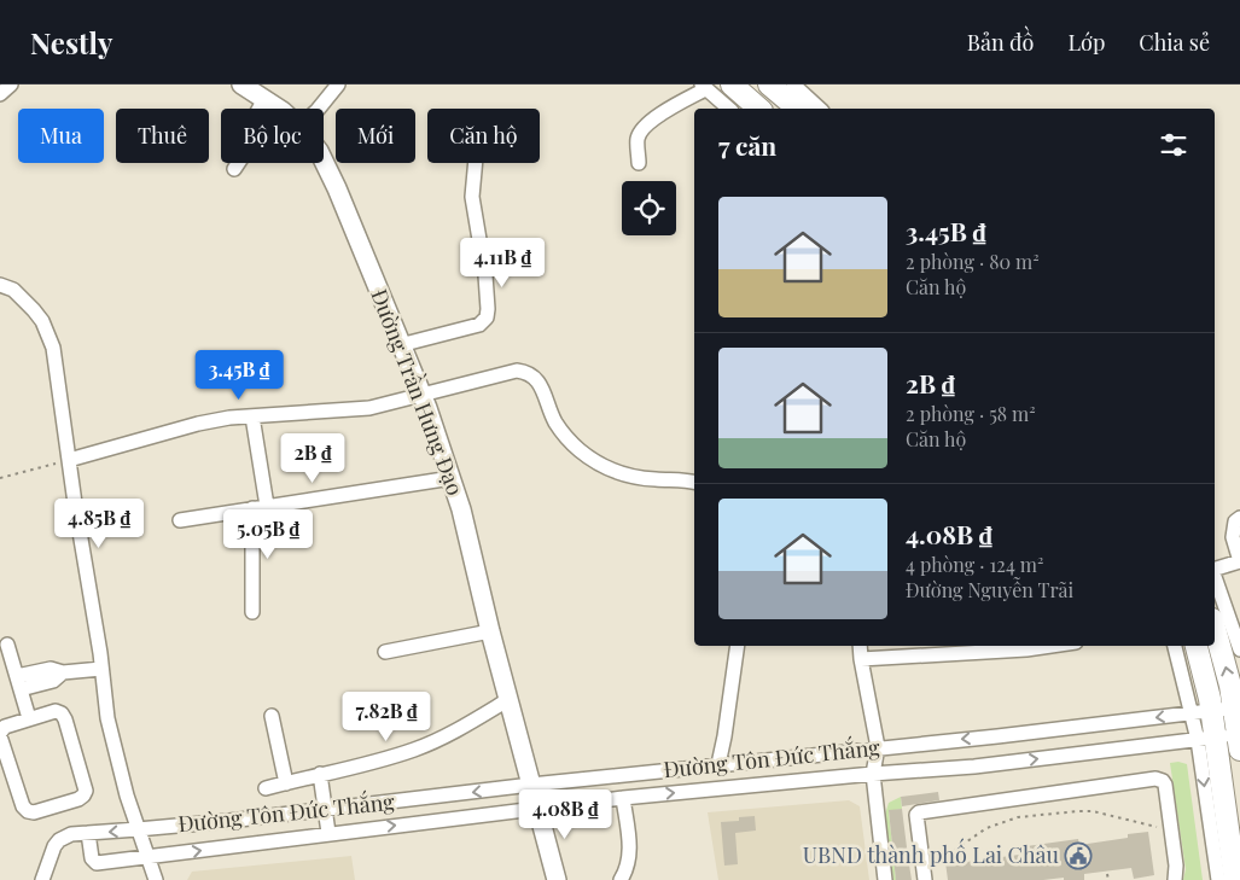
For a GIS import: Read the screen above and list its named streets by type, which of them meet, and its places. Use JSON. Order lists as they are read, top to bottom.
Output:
{
  "streets": {
    "main road": ["Đường Trần Hưng Đạo"],
    "street": ["Đường Tôn Đức Thắng"]
  },
  "crossings": [
    ["Đường Trần Hưng Đạo", "Đường Tôn Đức Thắng"]
  ],
  "places": {
    "public building": ["UBND thành phố Lai Châu"]
  },
  "page": {
    "header": "Nestly",
    "nav": ["Bản đồ", "Lớp", "Chia sẻ"],
    "chip": [
      "Mua",
      "Thuê",
      "Bộ lọc",
      "Mới",
      "Căn hộ"
    ],
    "heading": "7 căn",
    "list": [
      {
        "name": "3.45B ₫",
        "note": "2 phòng · 80 m² · Căn hộ"
      },
      {
        "name": "2B ₫",
        "note": "2 phòng · 58 m² · Căn hộ"
      },
      {
        "name": "4.08B ₫",
        "note": "4 phòng · 124 m² · Đường Nguyễn Trãi"
      }
    ],
    "price": [
      "4.11B ₫",
      "3.45B ₫",
      "2B ₫",
      "4.85B ₫",
      "5.05B ₫",
      "7.82B ₫",
      "4.08B ₫"
    ]
  }
}
